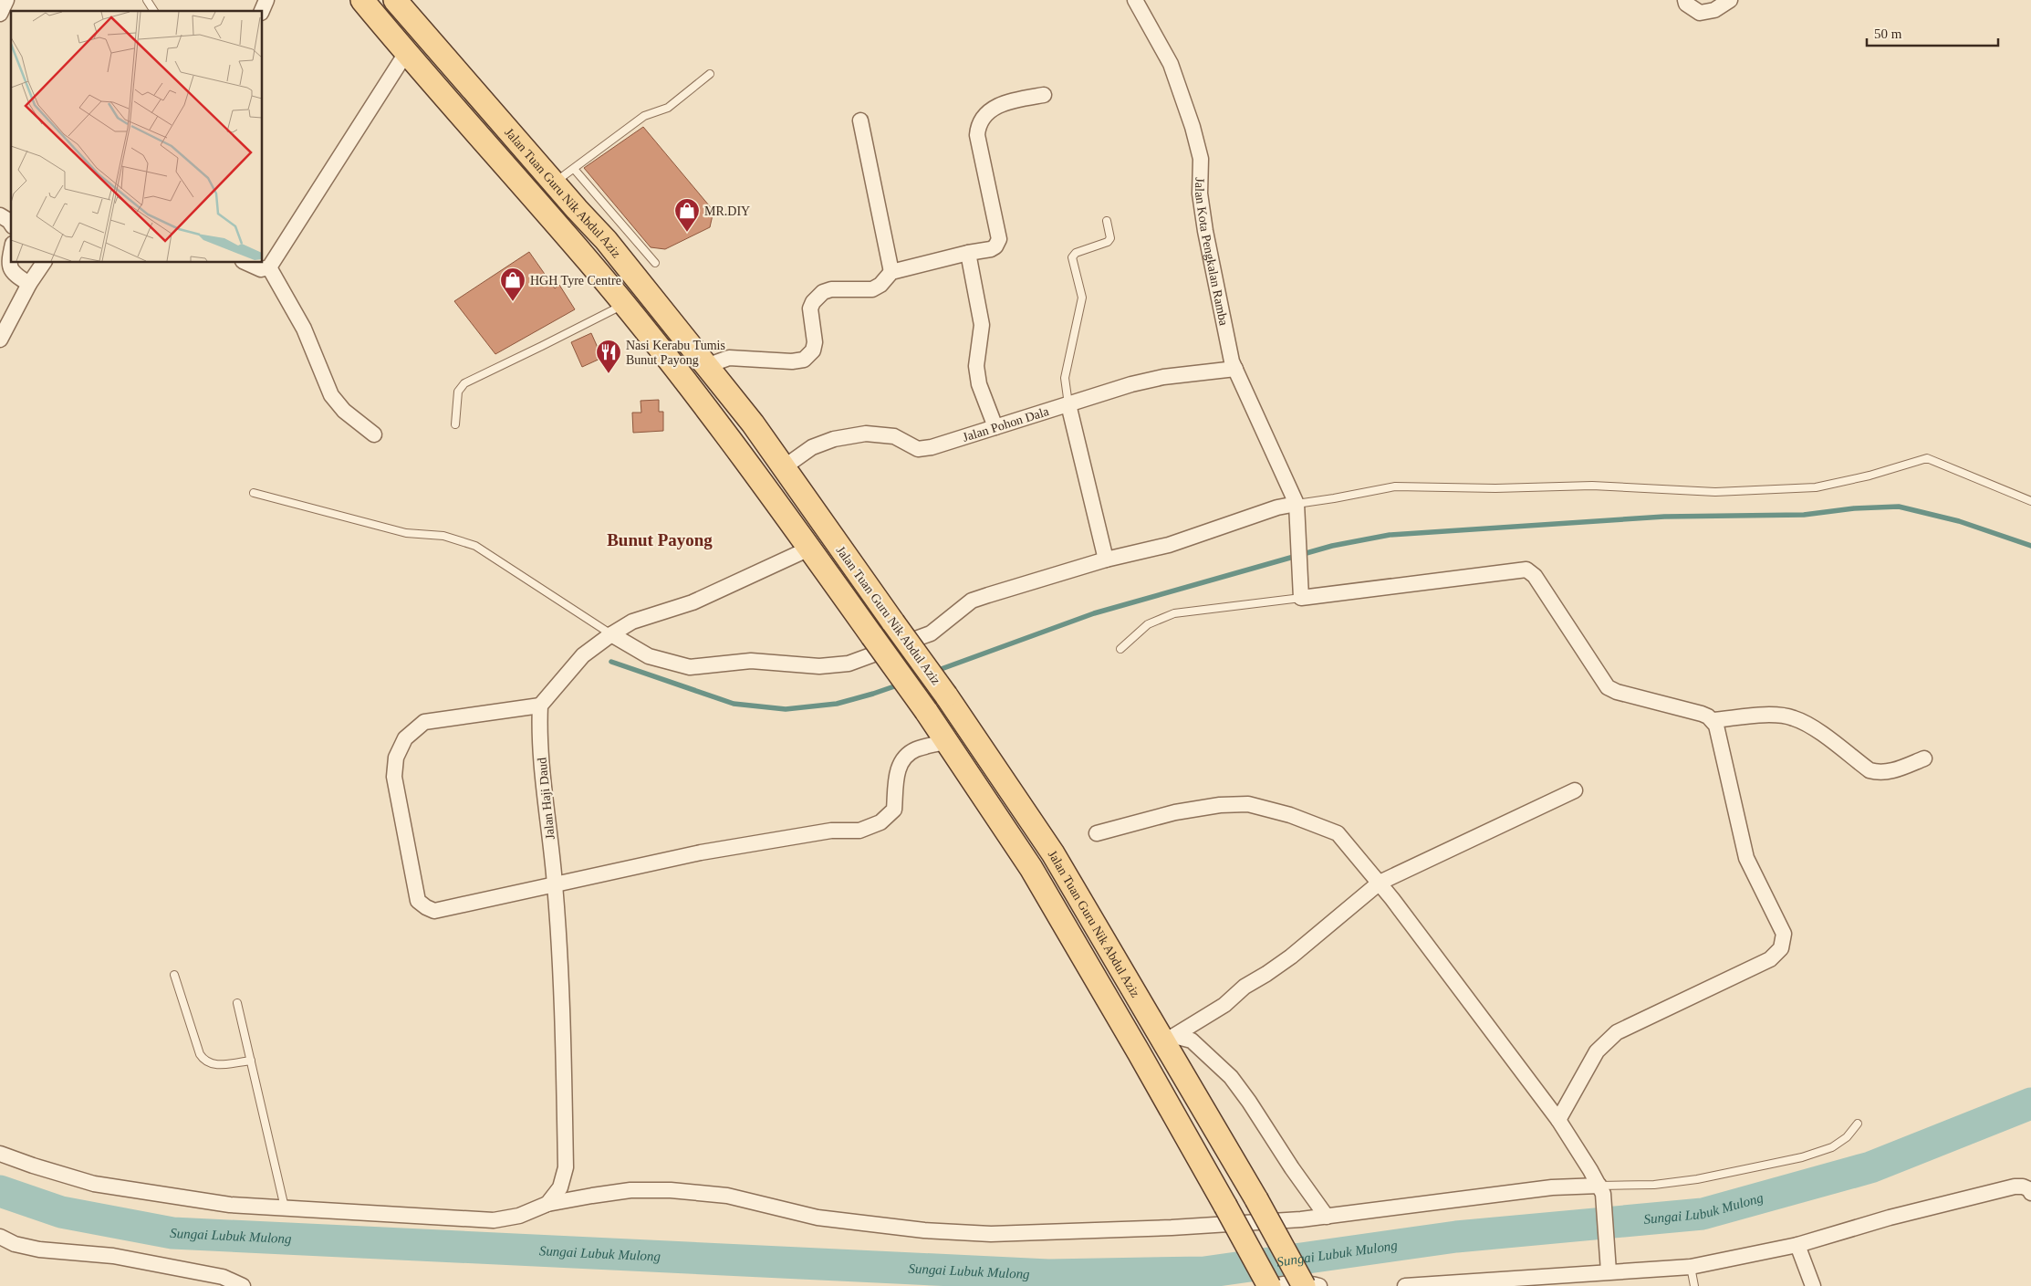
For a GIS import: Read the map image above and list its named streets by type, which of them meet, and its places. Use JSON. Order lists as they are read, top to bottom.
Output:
{
  "streets": {
    "main road": ["Jalan Tuan Guru Nik Abdul Aziz"],
    "street": ["Jalan Kota Pengkalan Ramba", "Jalan Pohon Dala", "Jalan Haji Daud"]
  },
  "crossings": [
    ["Jalan Tuan Guru Nik Abdul Aziz", "Jalan Pohon Dala"],
    ["Jalan Kota Pengkalan Ramba", "Jalan Pohon Dala"]
  ],
  "districts": ["Bunut Payong"],
  "water": ["Sungai Lubuk Mulong"],
  "places": {
    "shop": ["MR.DIY", "HGH Tyre Centre"],
    "restaurant": ["Nasi Kerabu Tumis Bunut Payong"]
  },
  "scale_bar": "50 m"
}
